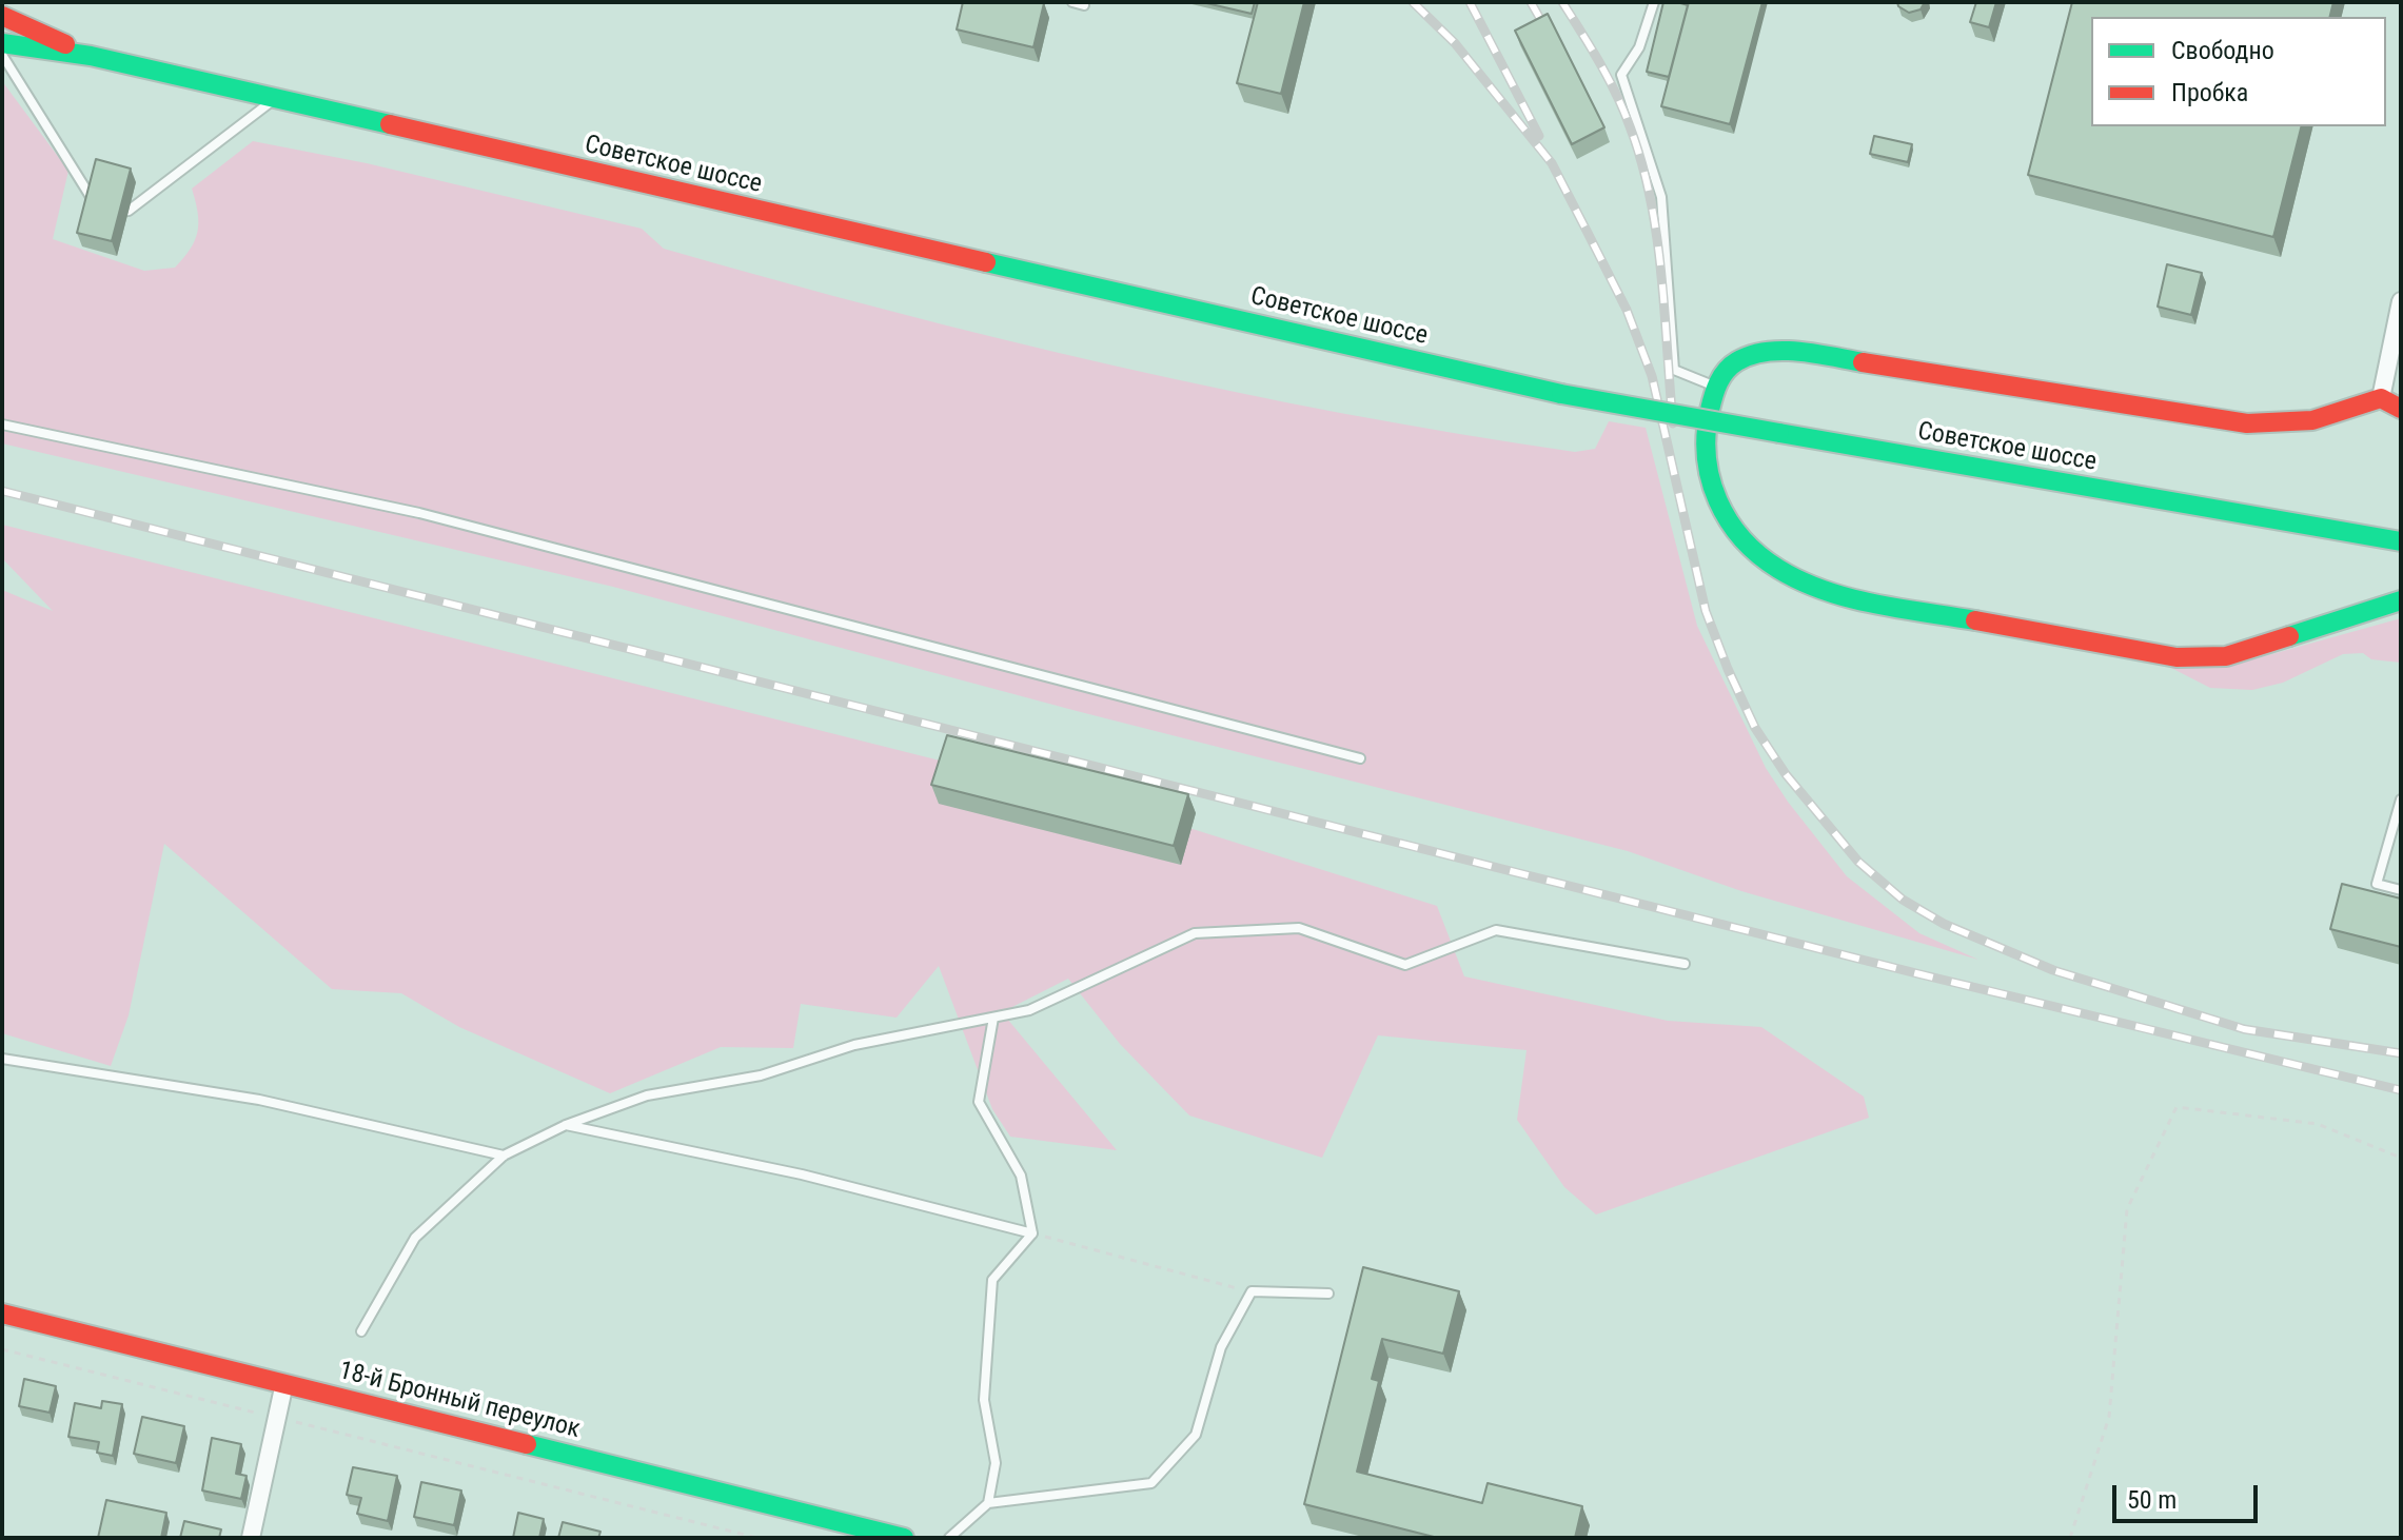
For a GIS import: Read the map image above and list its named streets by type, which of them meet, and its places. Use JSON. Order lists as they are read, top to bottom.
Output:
{
  "streets": {
    "main road": ["Советское шоссе", "18-й Бронный переулок"]
  },
  "legend": ["Свободно", "Пробка"],
  "scale_bar": "50 m"
}
